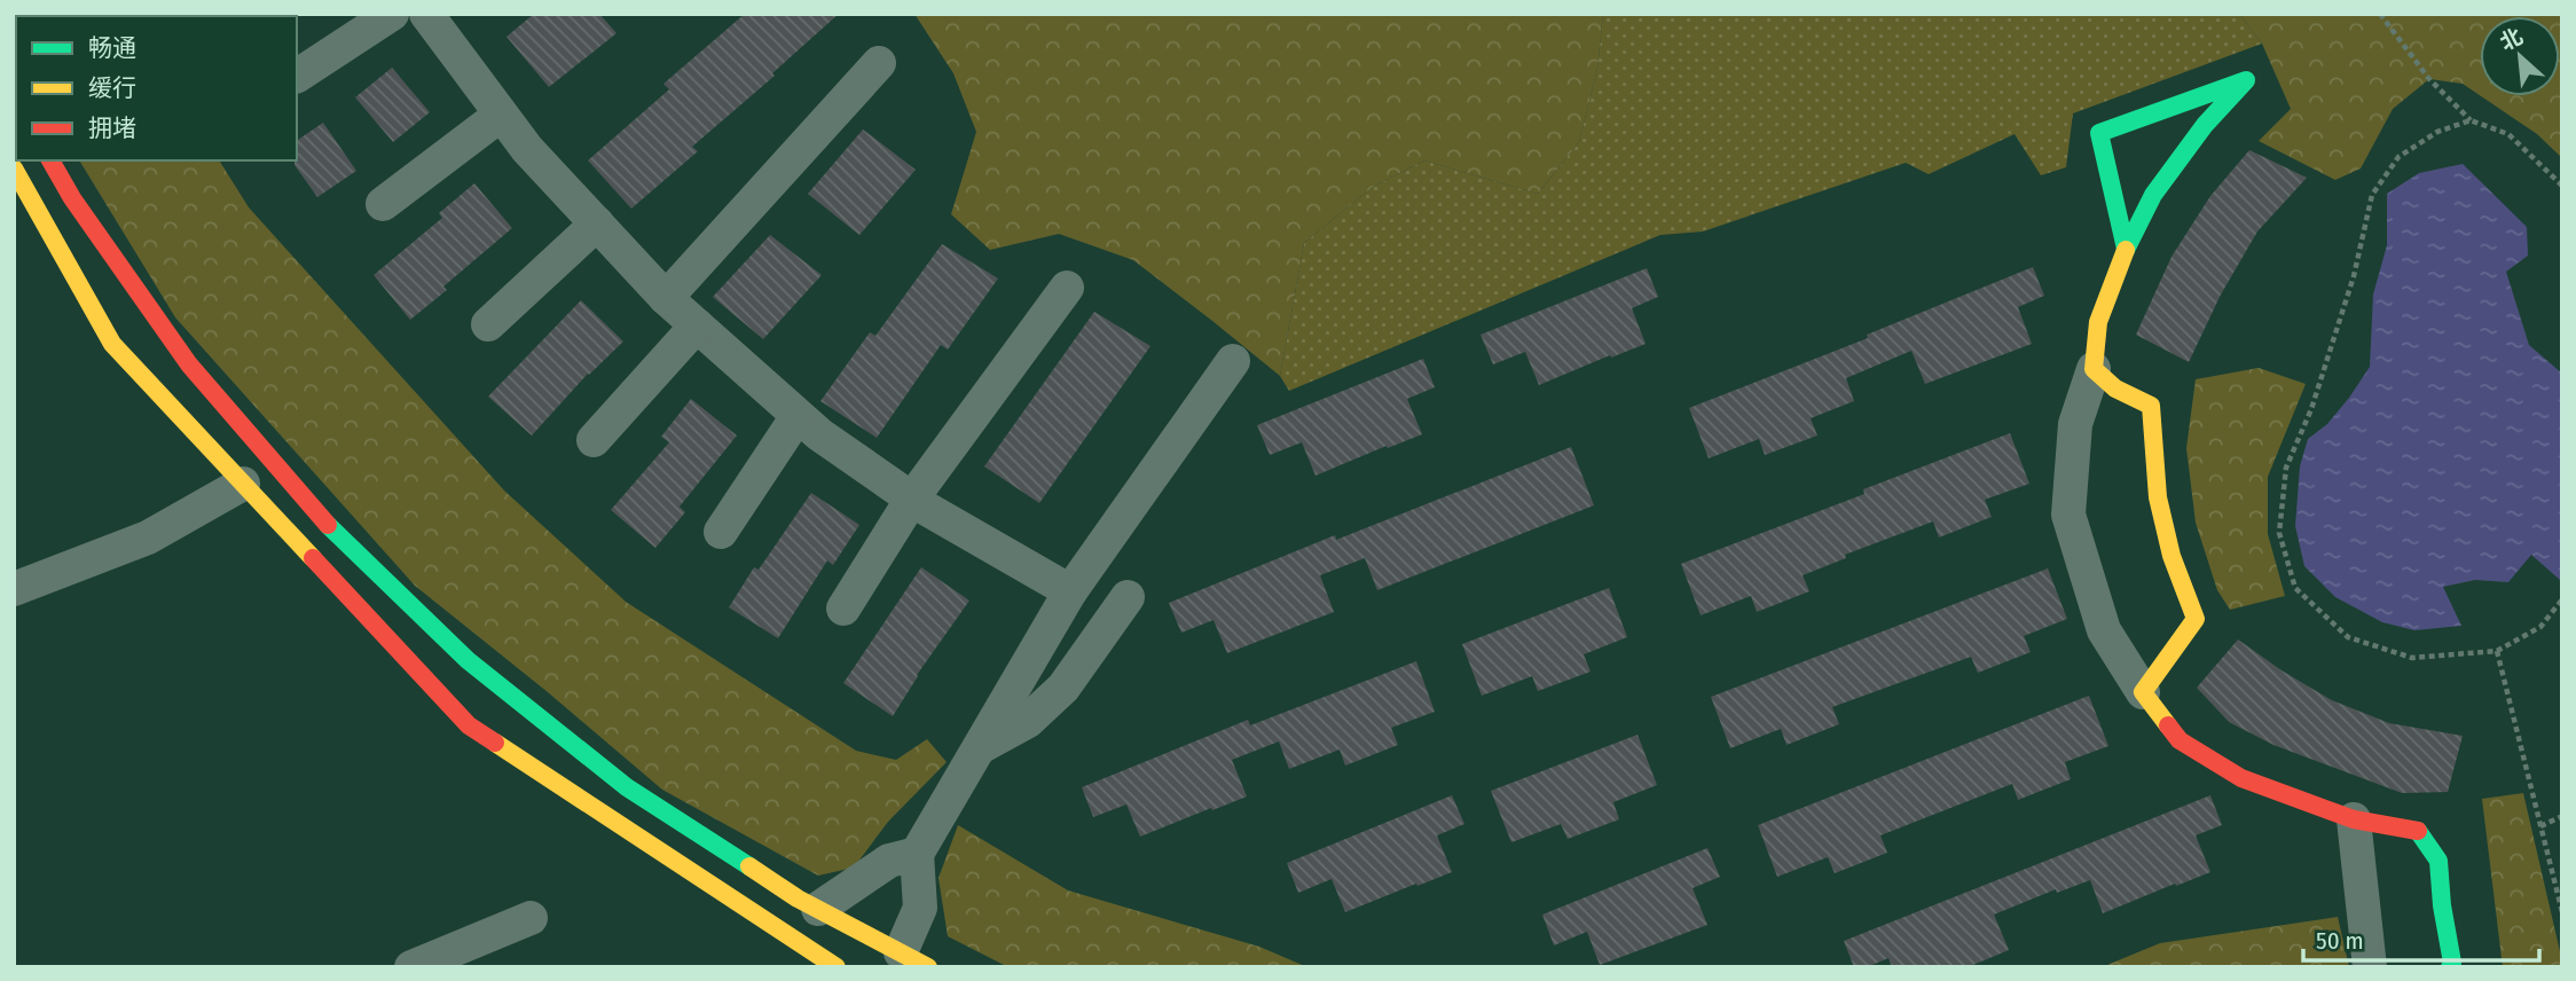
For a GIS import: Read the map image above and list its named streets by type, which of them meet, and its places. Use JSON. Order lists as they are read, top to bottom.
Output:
{
  "legend": ["畅通", "缓行", "拥堵"],
  "scale_bar": "50 m",
  "north": "top left"
}
